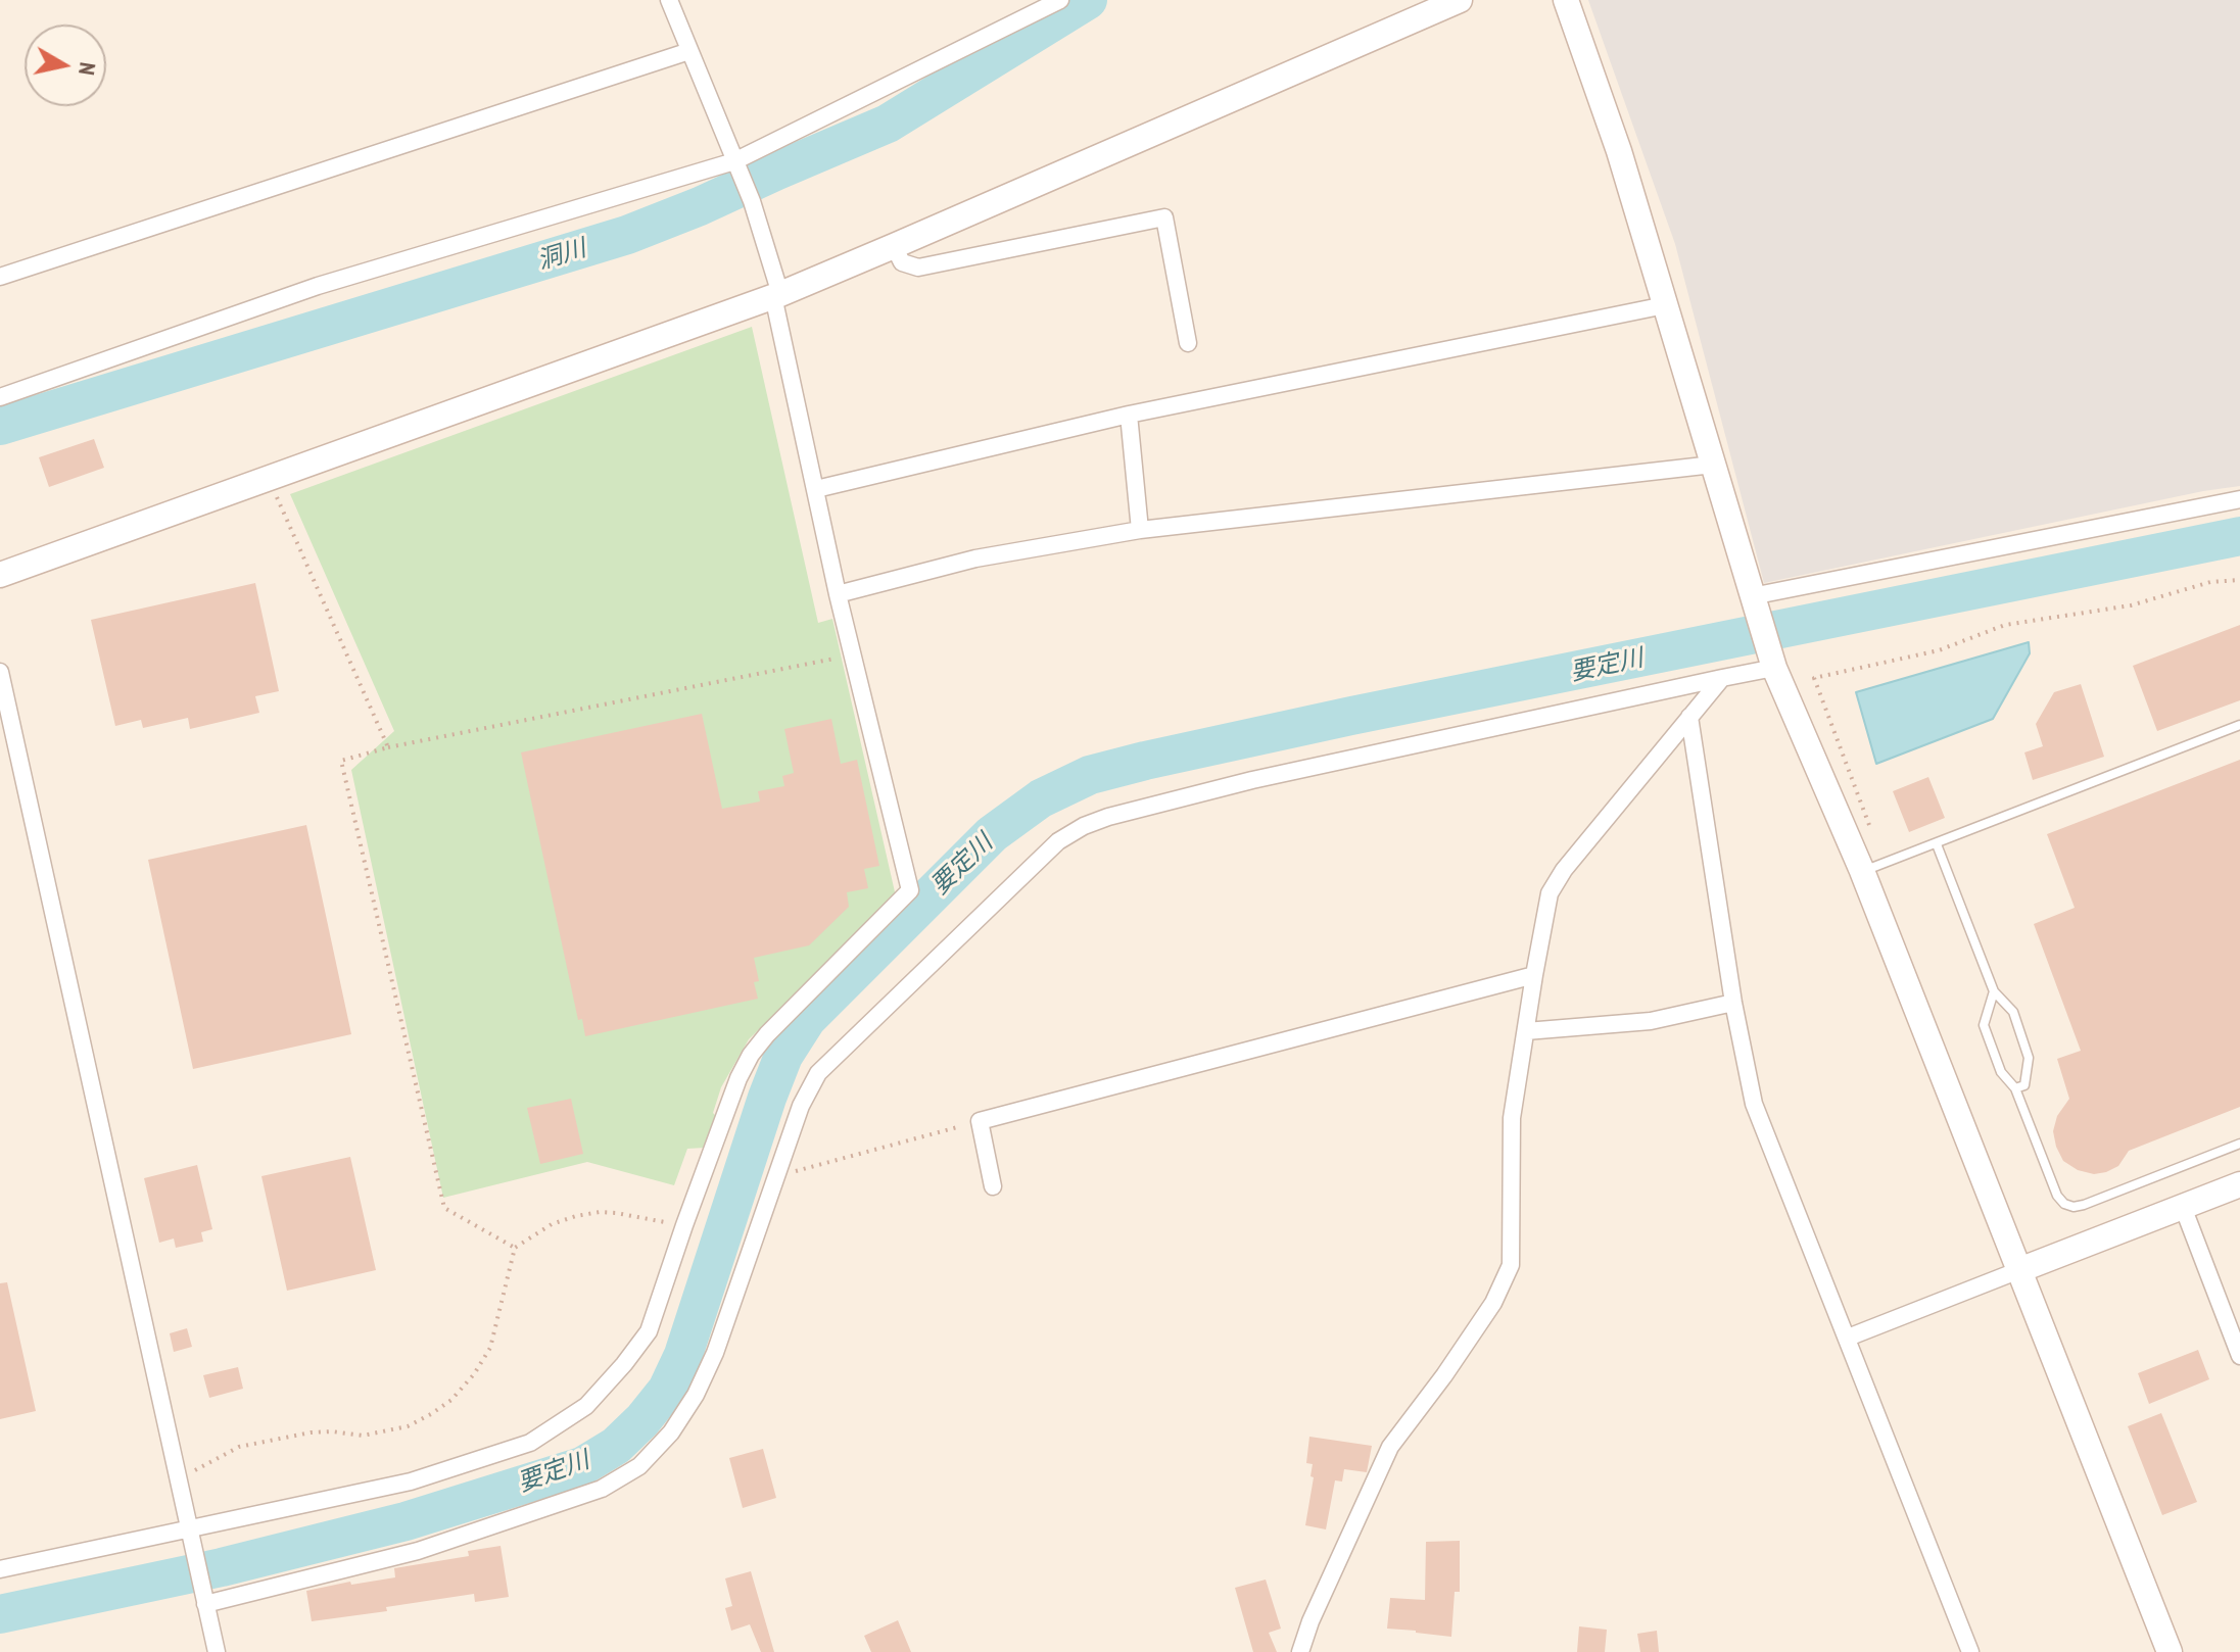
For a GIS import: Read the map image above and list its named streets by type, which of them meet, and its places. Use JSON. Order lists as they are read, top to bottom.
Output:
{
  "water": ["洞川", "要定川"],
  "north": "right"
}
